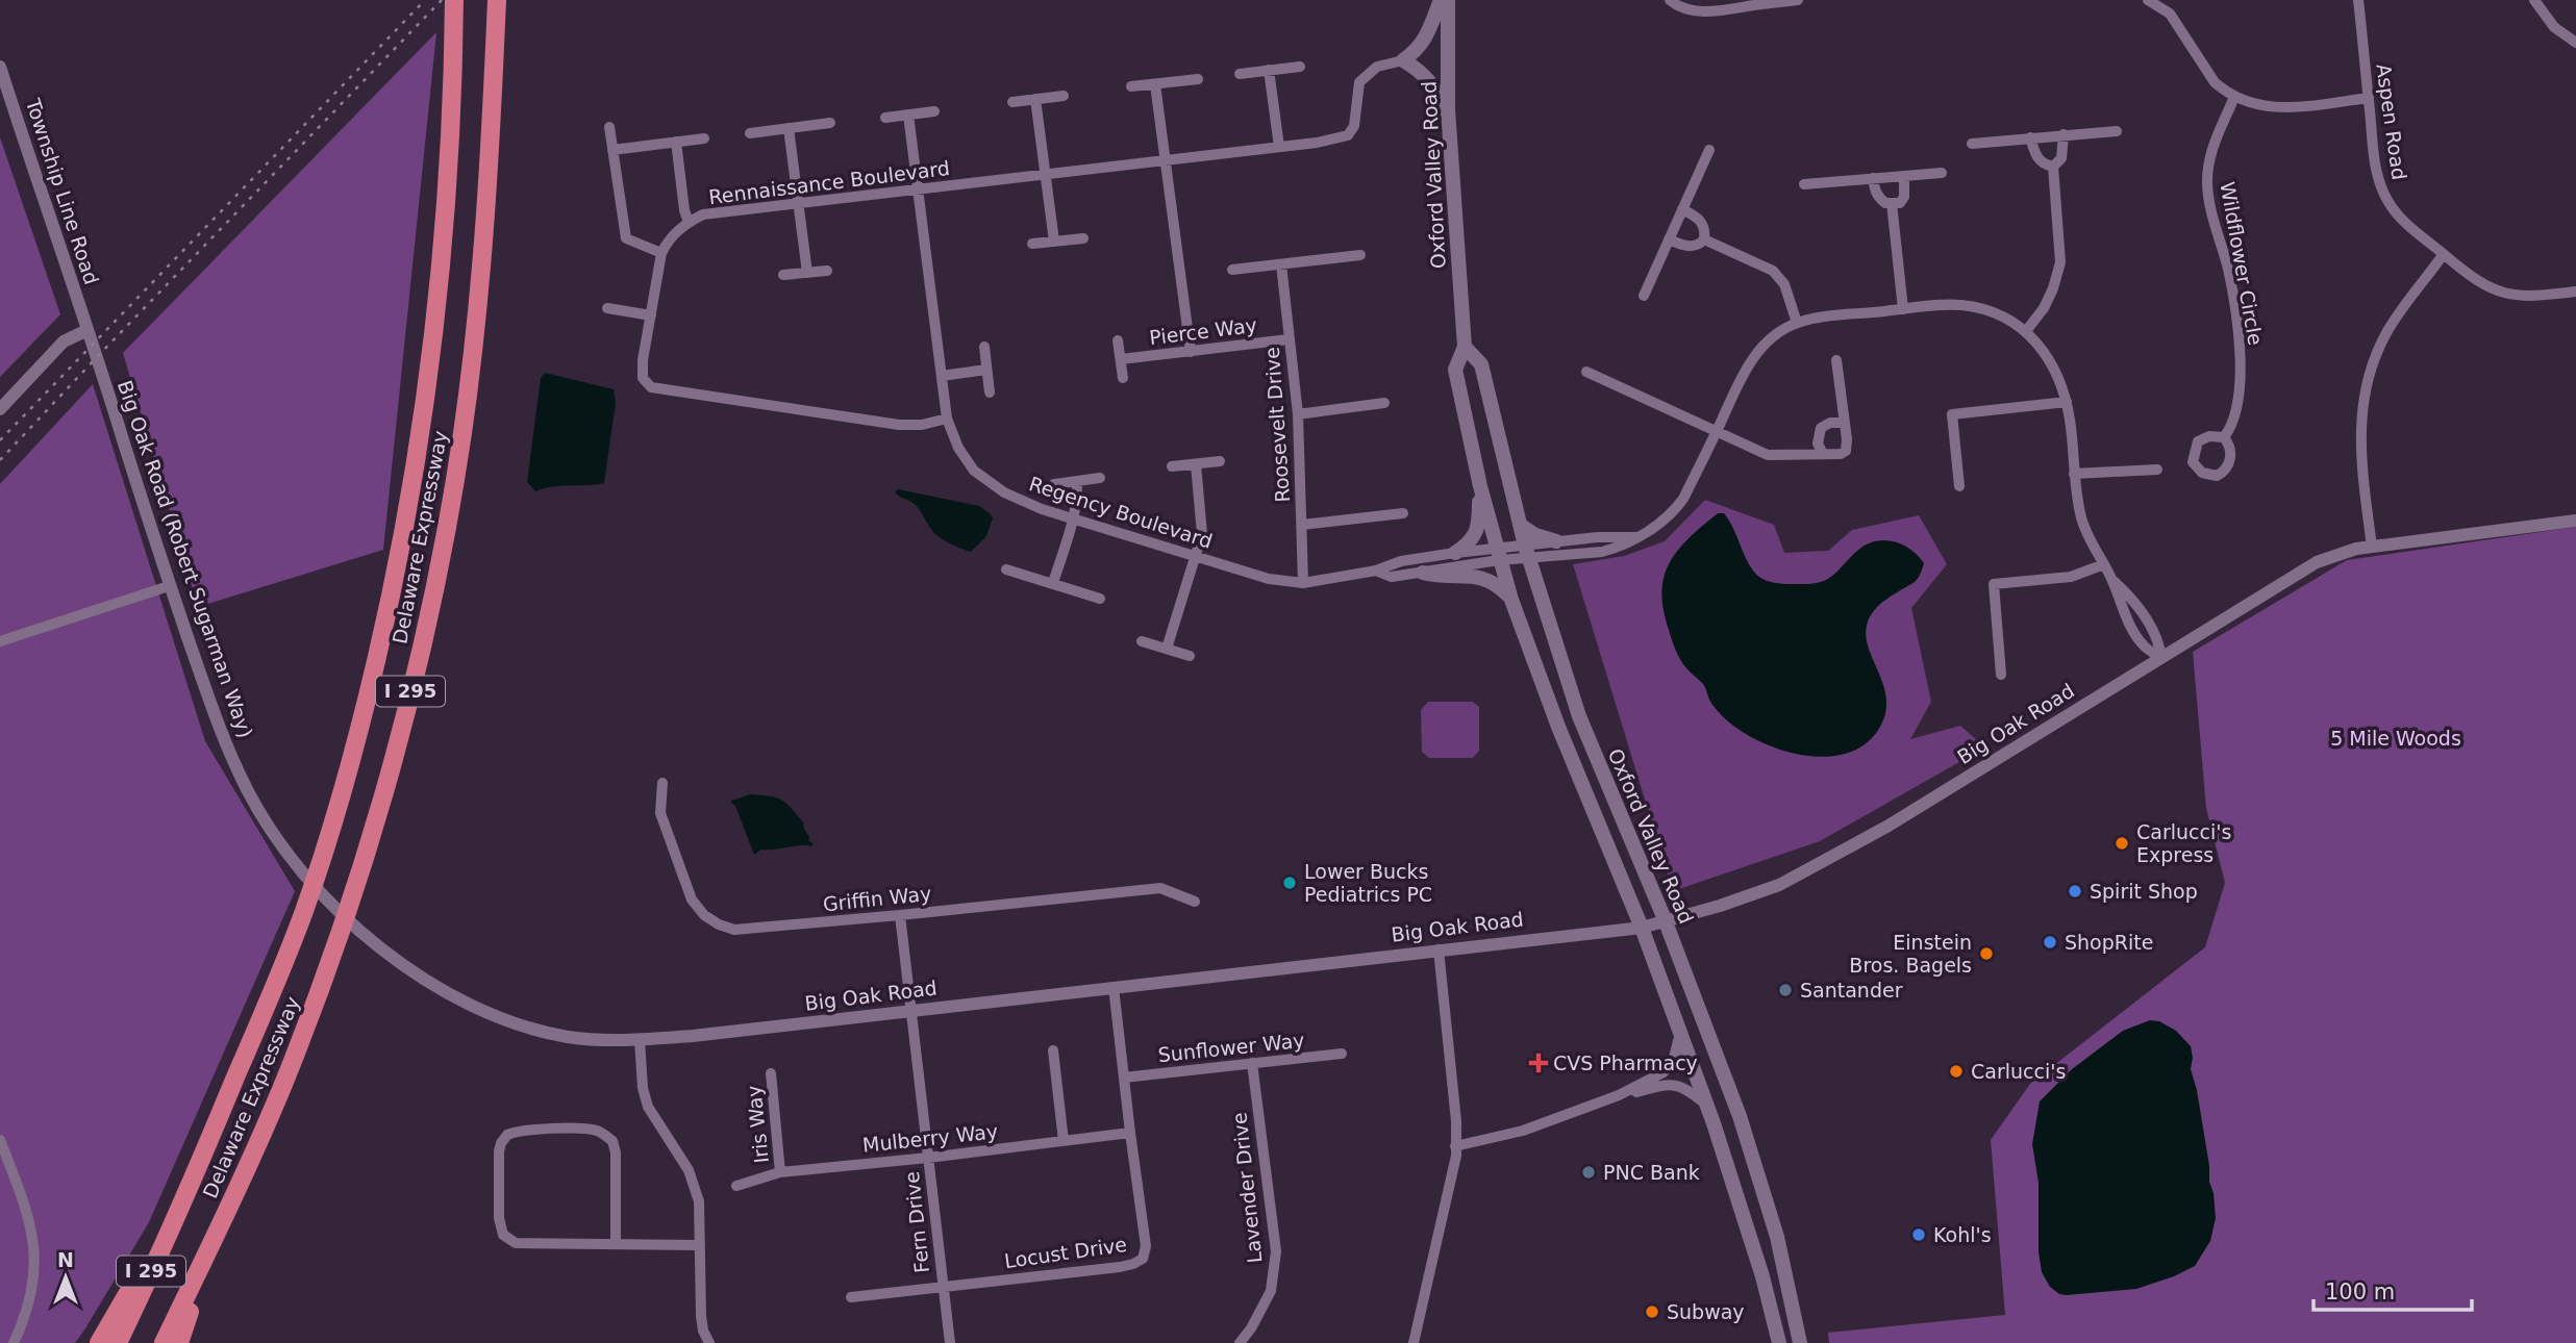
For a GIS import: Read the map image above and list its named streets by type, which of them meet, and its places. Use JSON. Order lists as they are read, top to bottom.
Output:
{
  "streets": {
    "highway": ["Delaware Expressway", "I 295"],
    "main road": ["Oxford Valley Road"],
    "street": [
      "Aspen Road",
      "Rennaissance Boulevard",
      "Township Line Road",
      "Wildflower Circle",
      "Pierce Way",
      "Roosevelt Drive",
      "Regency Boulevard",
      "Big Oak Road (Robert Sugarman Way)",
      "Big Oak Road",
      "Griffin Way",
      "Sunflower Way",
      "Iris Way",
      "Mulberry Way",
      "Lavender Drive",
      "Fern Drive",
      "Locust Drive"
    ]
  },
  "crossings": [
    ["Oxford Valley Road", "Regency Boulevard"],
    ["Oxford Valley Road", "Big Oak Road"],
    ["Rennaissance Boulevard", "Regency Boulevard"],
    ["Township Line Road", "Big Oak Road (Robert Sugarman Way)"],
    ["Pierce Way", "Roosevelt Drive"],
    ["Roosevelt Drive", "Regency Boulevard"],
    ["Delaware Expressway", "I 295"],
    ["Big Oak Road (Robert Sugarman Way)", "Big Oak Road"],
    ["Big Oak Road", "Fern Drive"],
    ["Big Oak Road", "Locust Drive"],
    ["Griffin Way", "Fern Drive"],
    ["Sunflower Way", "Lavender Drive"],
    ["Sunflower Way", "Locust Drive"],
    ["Iris Way", "Mulberry Way"],
    ["Mulberry Way", "Fern Drive"],
    ["Mulberry Way", "Locust Drive"],
    ["Fern Drive", "Locust Drive"]
  ],
  "parks": ["5 Mile Woods"],
  "places": {
    "other": [
      "Carlucci's Express",
      "Lower Bucks Pediatrics PC",
      "Spirit Shop",
      "ShopRite",
      "Einstein Bros. Bagels",
      "Santander",
      "Carlucci's",
      "PNC Bank",
      "Kohl's",
      "Subway"
    ],
    "health": ["CVS Pharmacy"]
  },
  "scale_bar": "100 m",
  "north": "top"
}
